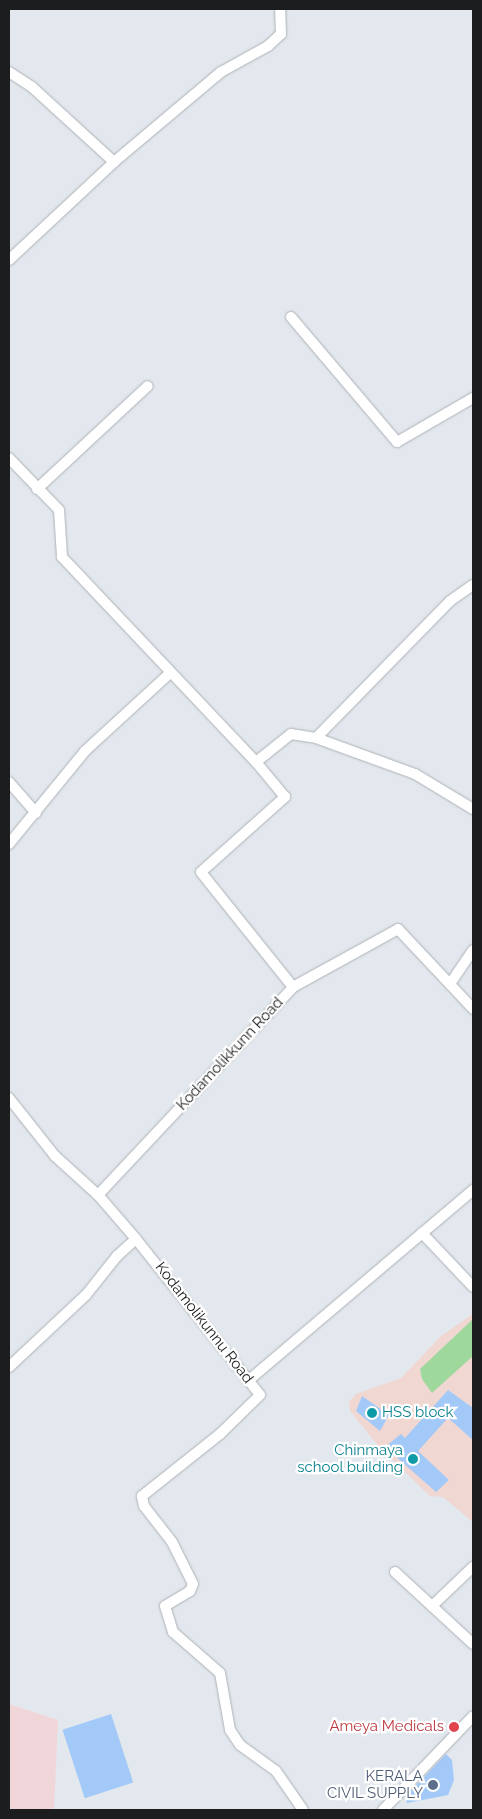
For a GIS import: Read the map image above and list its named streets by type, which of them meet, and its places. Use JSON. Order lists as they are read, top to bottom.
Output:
{
  "streets": {
    "street": ["Kodamolikkunn Road", "Kodamolikunnu Road"]
  },
  "places": [
    "HSS block",
    "Chinmaya school building",
    "Ameya Medicals",
    "KERALA CIVIL SUPPLY"
  ]
}
